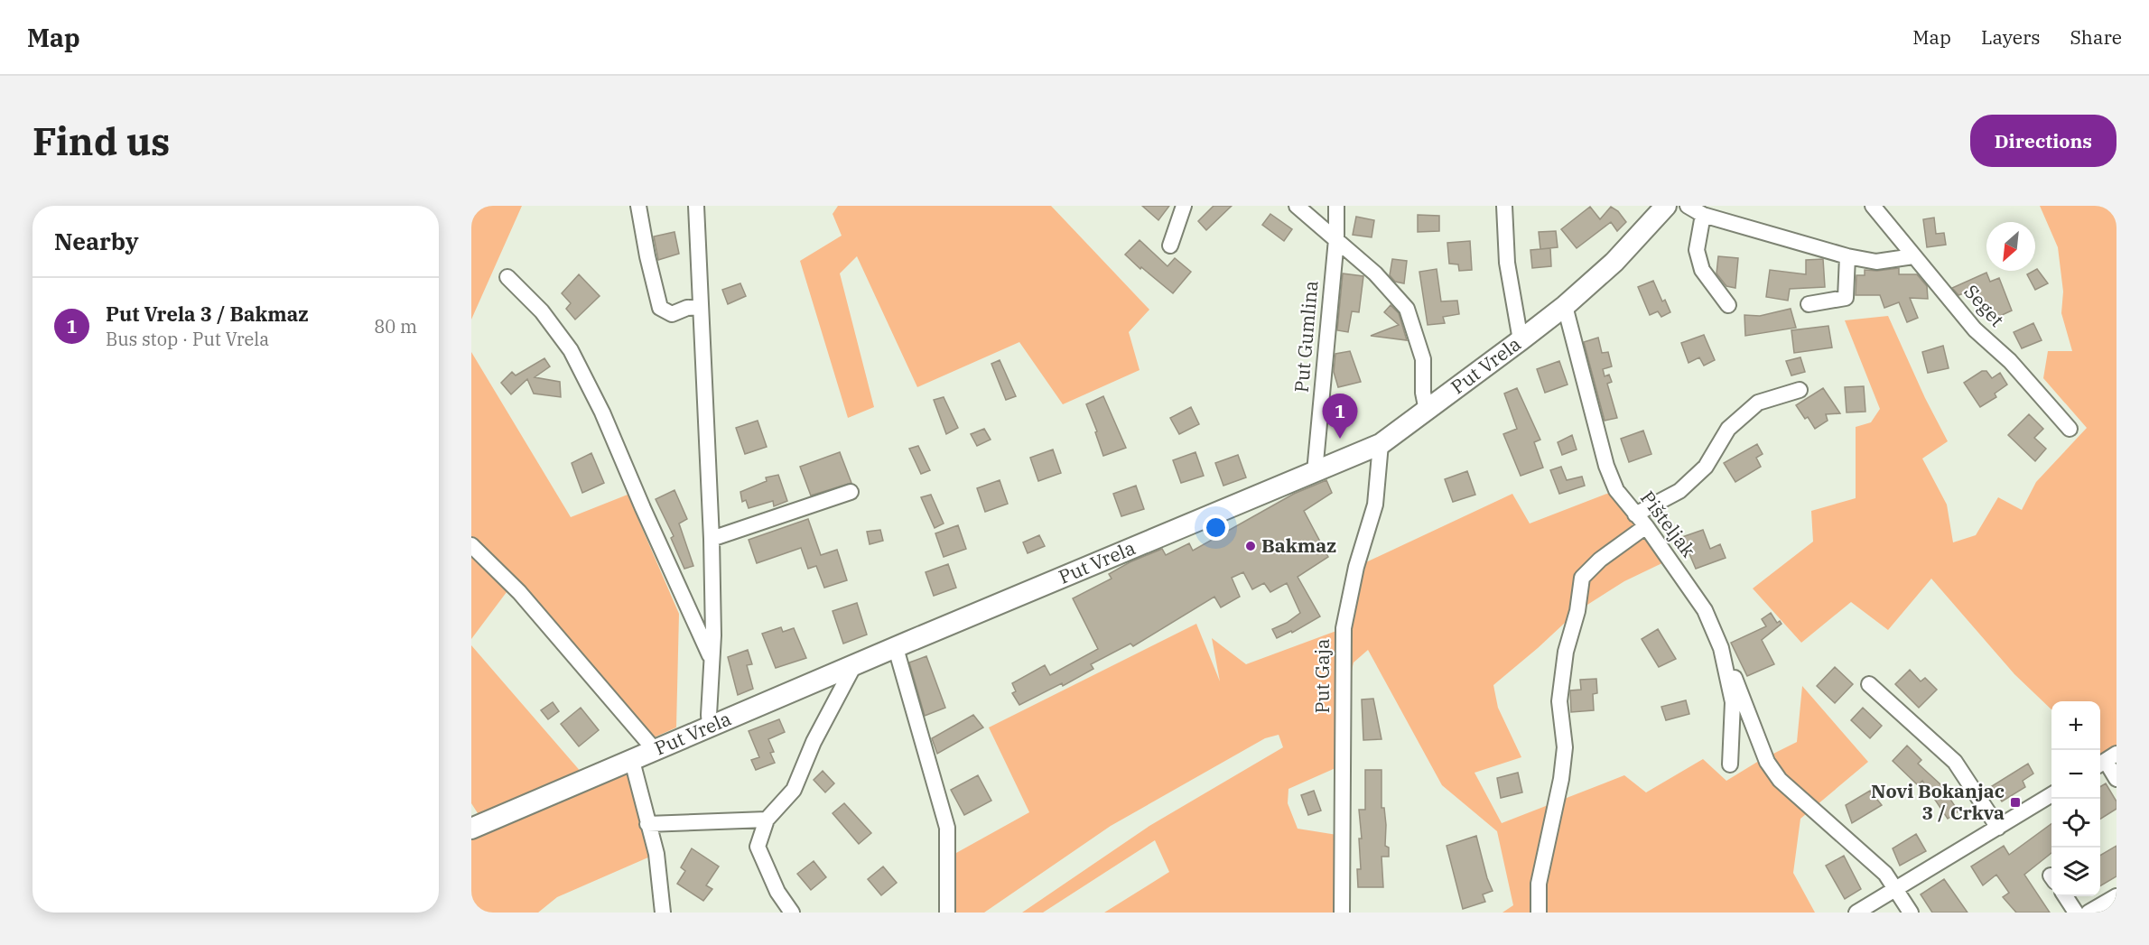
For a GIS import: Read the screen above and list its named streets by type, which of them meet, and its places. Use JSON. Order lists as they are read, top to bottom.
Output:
{
  "streets": {
    "main road": ["Put Vrela"],
    "street": [
      "Seget",
      "Put Gumlina",
      "Pišteljak",
      "Put Gaja"
    ]
  },
  "crossings": [
    ["Put Gumlina", "Put Vrela"],
    ["Put Vrela", "Pišteljak"],
    ["Put Vrela", "Put Gaja"]
  ],
  "places": {
    "other": ["Bakmaz"],
    "transit": ["Novi Bokanjac 3 / Crkva"]
  },
  "north": "bottom left",
  "page": {
    "header": "Map",
    "nav": ["Map", "Layers", "Share"],
    "buttons": "Directions",
    "title": "Find us",
    "heading": "Nearby",
    "list": [
      {
        "mark": "1",
        "name": "Put Vrela 3 / Bakmaz",
        "note": "Bus stop · Put Vrela",
        "value": "80 m"
      }
    ],
    "pins": "1",
    "map_buttons": ["+", "−"]
  }
}
